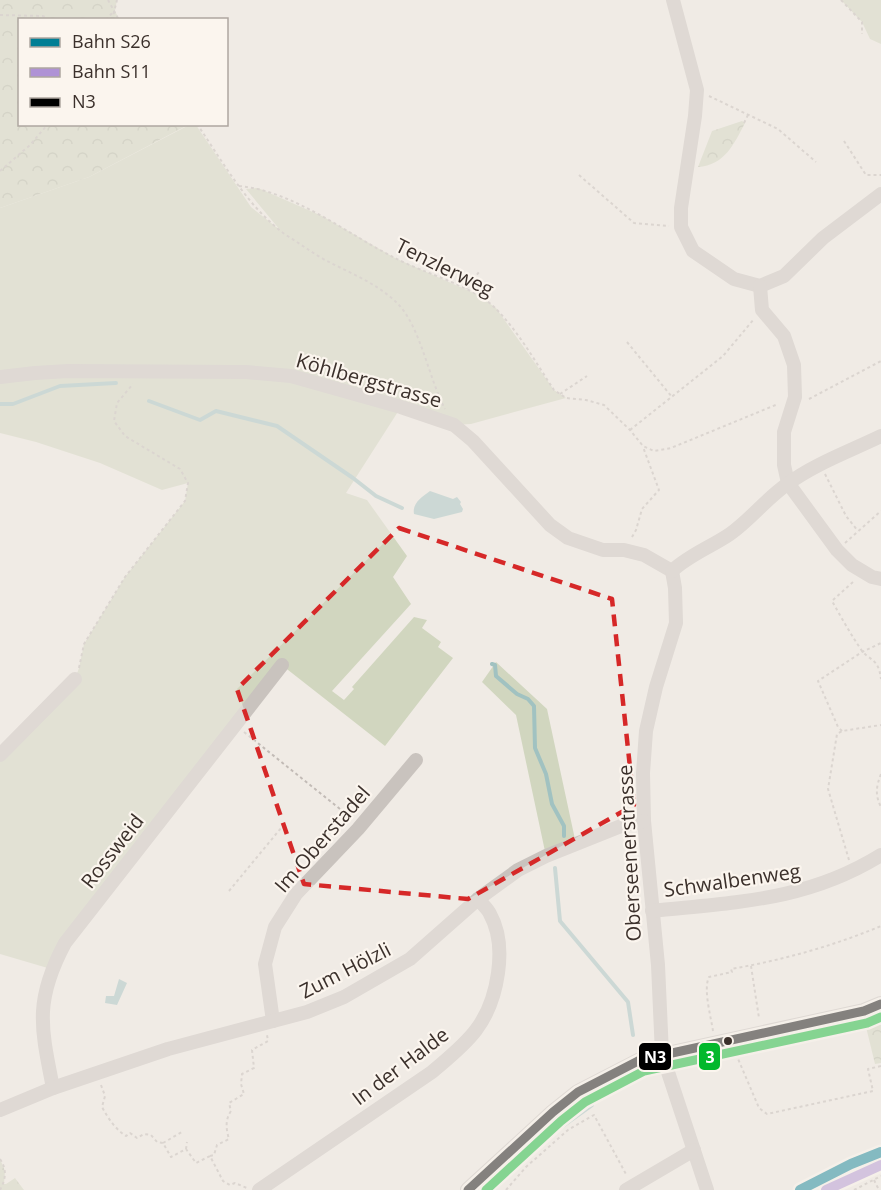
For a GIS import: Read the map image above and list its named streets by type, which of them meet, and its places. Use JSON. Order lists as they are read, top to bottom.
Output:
{
  "streets": {
    "street": [
      "Köhlbergstrasse",
      "Im Oberstadel",
      "Rossweid",
      "Oberseenerstrasse",
      "Schwalbenweg",
      "Zum Hölzli",
      "In der Halde"
    ],
    "path": ["Tenzlerweg"]
  },
  "crossings": [
    ["Köhlbergstrasse", "Oberseenerstrasse"],
    ["Im Oberstadel", "Zum Hölzli"],
    ["Rossweid", "Zum Hölzli"],
    ["Oberseenerstrasse", "Schwalbenweg"],
    ["Oberseenerstrasse", "Zum Hölzli"],
    ["Zum Hölzli", "In der Halde"]
  ],
  "lines": [
    "transit line N3",
    "transit line 3",
    "rail line S26",
    "rail line S11"
  ],
  "legend": ["Bahn S26", "Bahn S11", "N3"]
}
